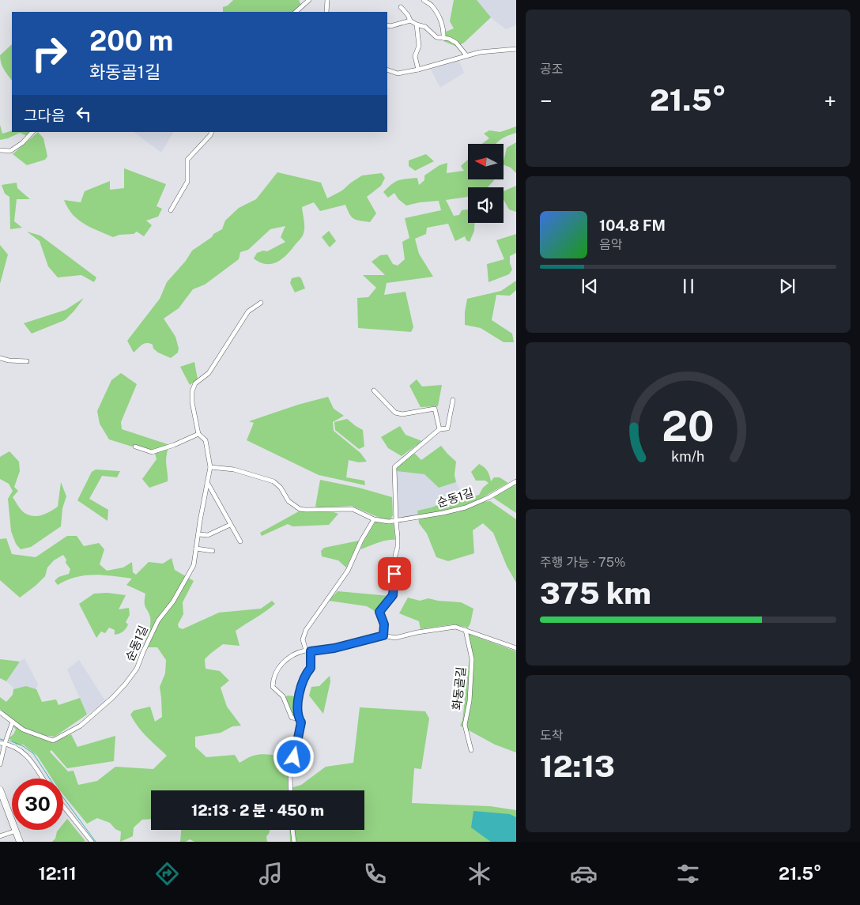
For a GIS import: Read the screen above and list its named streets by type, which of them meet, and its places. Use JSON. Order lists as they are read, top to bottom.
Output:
{
  "streets": {
    "street": ["순동1길", "화동골길"]
  },
  "north": "left",
  "page": {
    "tile": [
      "공조",
      ["주행 가능 · 75%", "375 km"],
      ["도착", "12:13"]
    ],
    "turn": ["200 m", "화동골1길"],
    "heat": ["−", "21.5°", "+"],
    "then": "그다음",
    "song": ["104.8 FM", "음악"],
    "limit": "30",
    "trip": "12:13 · 2 분 · 450 m",
    "tabs": ["12:11", "21.5°"],
    "gauge": ["20", "km/h"]
  }
}
